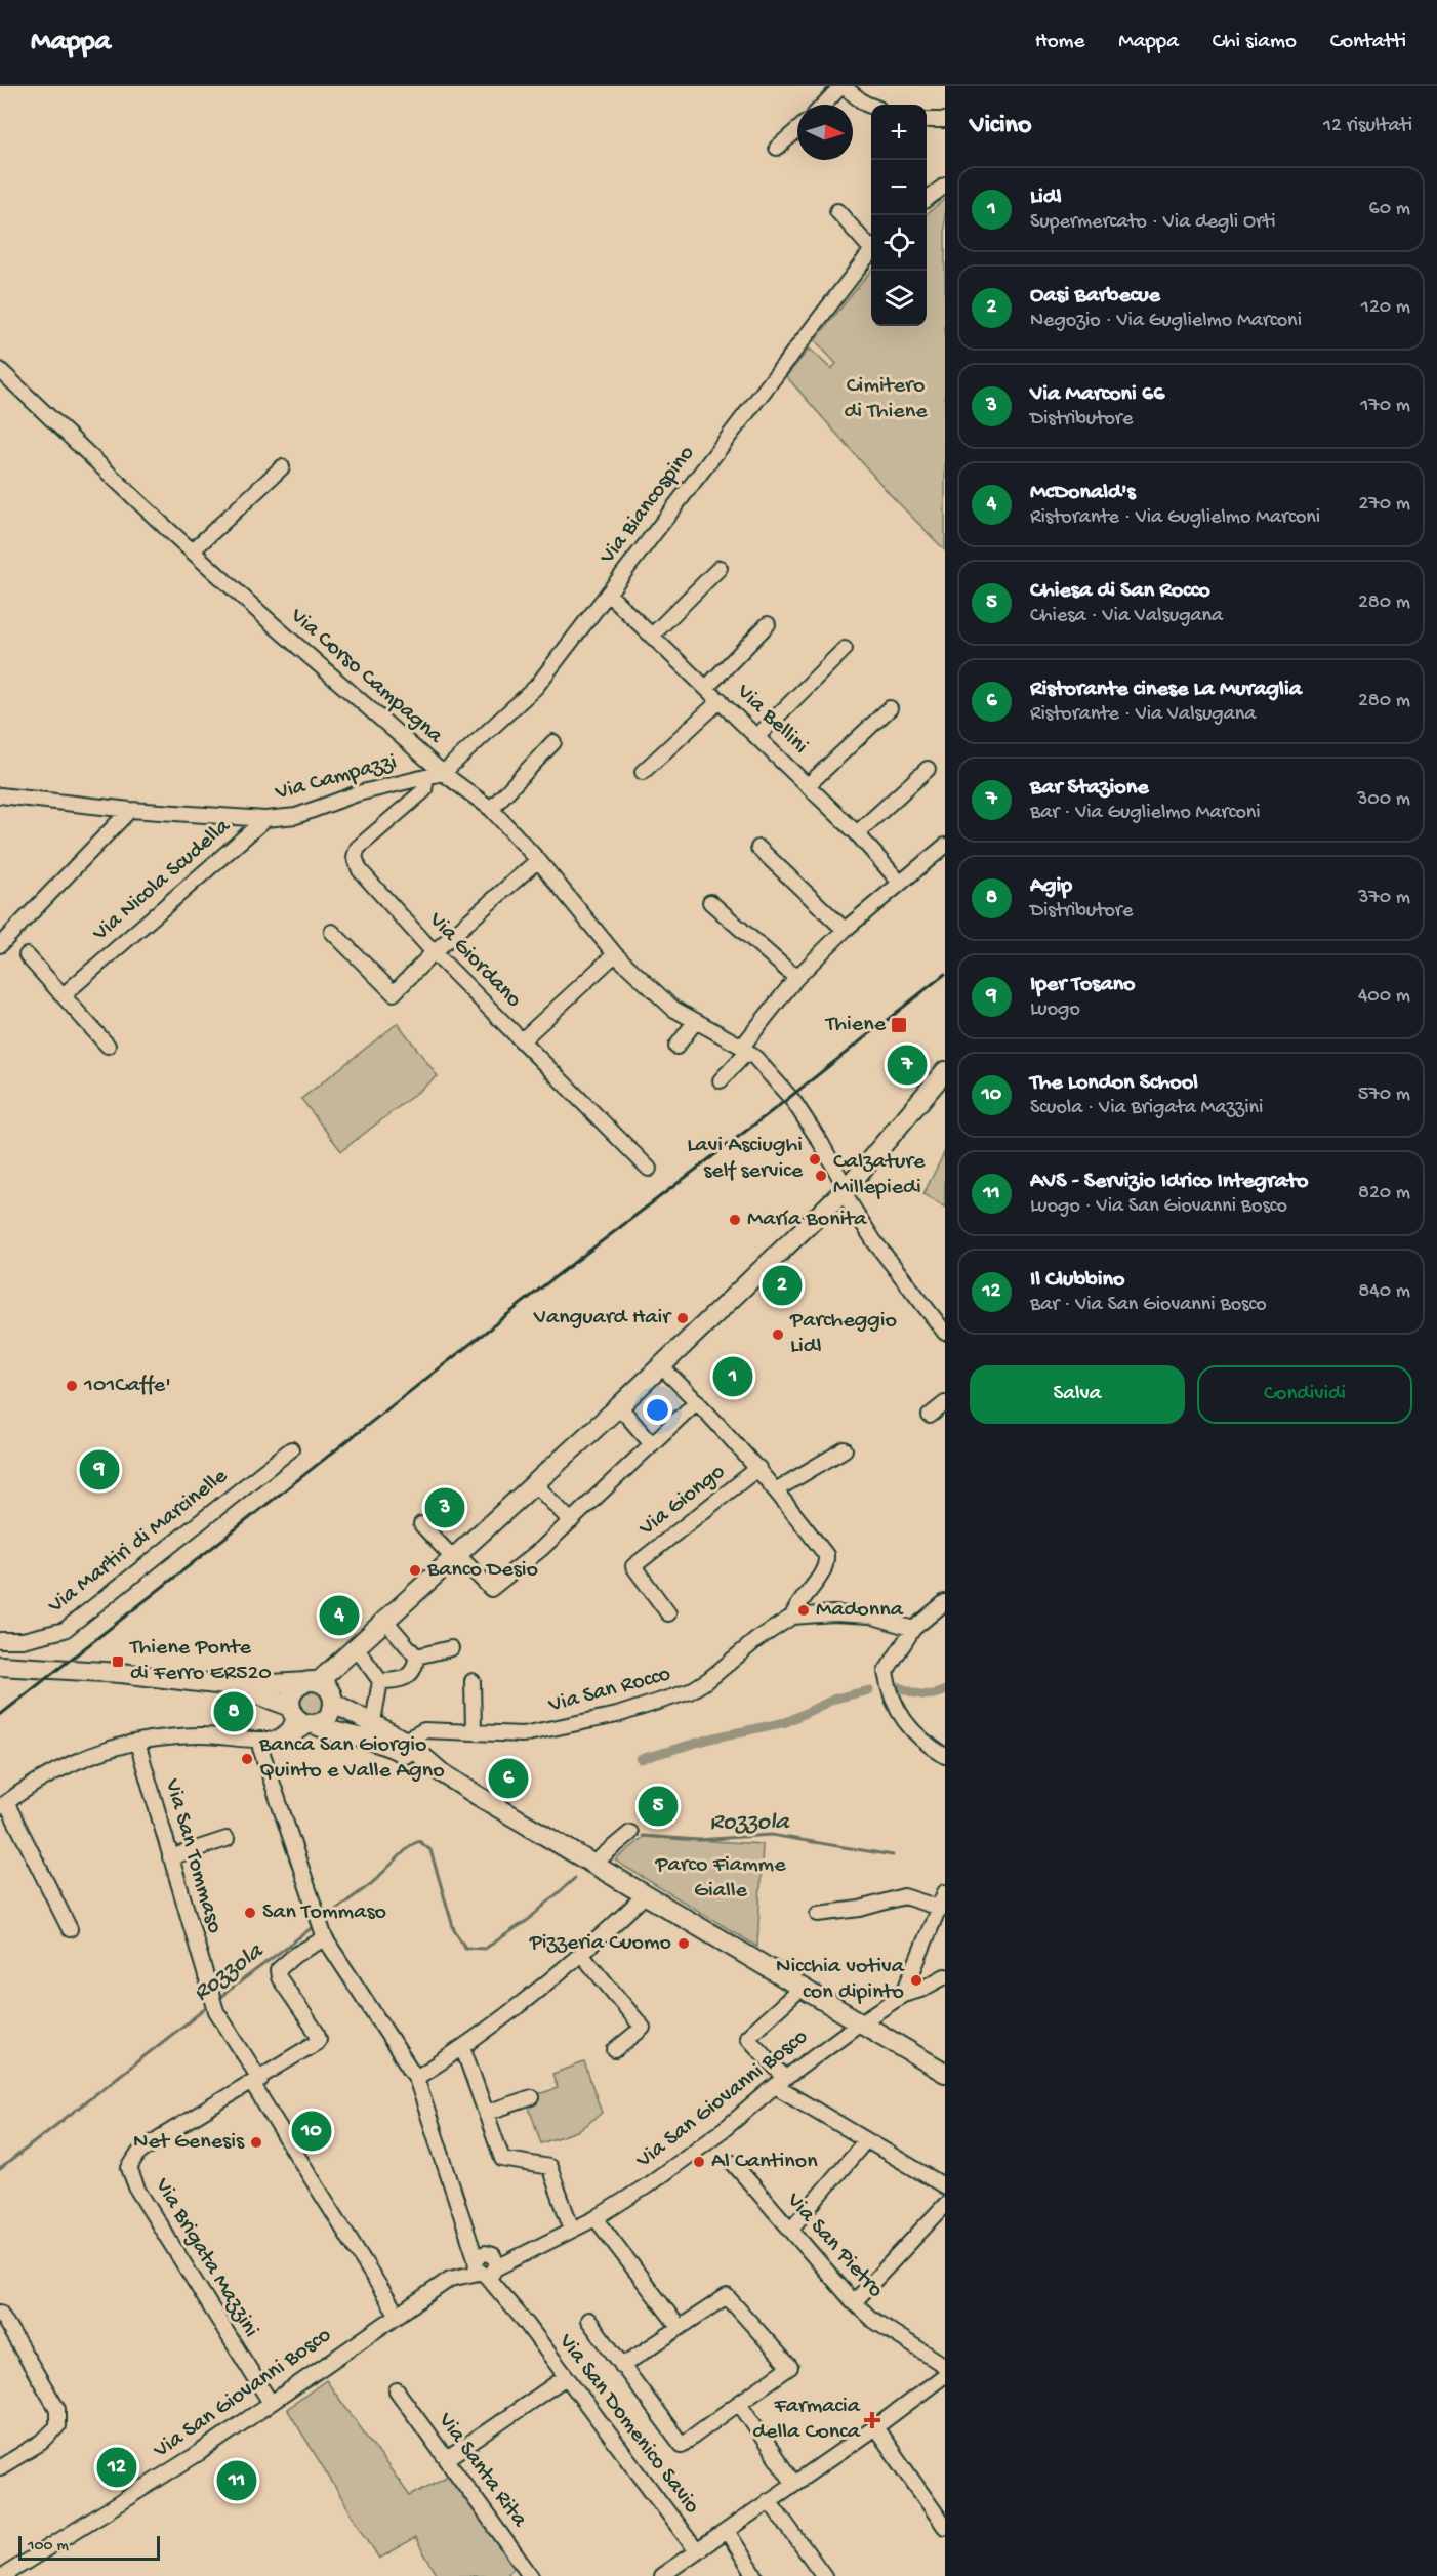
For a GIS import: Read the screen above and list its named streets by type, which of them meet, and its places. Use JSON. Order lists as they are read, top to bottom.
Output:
{
  "streets": {
    "street": [
      "Via Biancospino",
      "Via Corso Campagna",
      "Via Bellini",
      "Via Campazzi",
      "Via Nicola Scudella",
      "Via Giordano",
      "Via Giongo",
      "Via Martiri di Marcinelle",
      "Via San Rocco",
      "Via San Tommaso",
      "Via San Giovanni Bosco",
      "Via San Pietro",
      "Via Brigata Mazzini",
      "Via San Domenico Savio",
      "Via Santa Rita"
    ]
  },
  "crossings": [
    ["Via Biancospino", "Via Corso Campagna"],
    ["Via Biancospino", "Via Bellini"],
    ["Via Biancospino", "Via Campazzi"],
    ["Via Corso Campagna", "Via Campazzi"],
    ["Via Campazzi", "Via Nicola Scudella"],
    ["Via Campazzi", "Via Giordano"],
    ["Via San Tommaso", "Via Brigata Mazzini"],
    ["Via San Giovanni Bosco", "Via Brigata Mazzini"],
    ["Via San Giovanni Bosco", "Via San Domenico Savio"]
  ],
  "water": ["Rozzola"],
  "parks": ["Cimitero di Thiene", "Parco Fiamme Gialle"],
  "places": {
    "transit": ["Thiene", "Thiene Ponte di Ferro ER520"],
    "other": [
      "Lavi Asciughi self service",
      "Calzature Millepiedi",
      "María Bonita",
      "Vanguard Hair",
      "Parcheggio Lidl",
      "101Caffe'",
      "Banco Desio",
      "Madonna",
      "Banca San Giorgio Quinto e Valle Agno",
      "San Tommaso",
      "Pizzeria Cuomo",
      "Nicchia votiva con dipinto",
      "Net Genesis",
      "Al Cantinon"
    ],
    "health": ["Farmacia della Conca"]
  },
  "scale_bar": "100 m",
  "north": "right",
  "page": {
    "header": "Mappa",
    "nav": [
      "Home",
      "Mappa",
      "Chi siamo",
      "Contatti"
    ],
    "heading": ["Vicino", "12 risultati"],
    "map_buttons": ["+", "−"],
    "list": [
      {
        "mark": "1",
        "name": "Lidl",
        "note": "Supermercato · Via degli Orti",
        "value": "60 m"
      },
      {
        "mark": "2",
        "name": "Oasi Barbecue",
        "note": "Negozio · Via Guglielmo Marconi",
        "value": "120 m"
      },
      {
        "mark": "3",
        "name": "Via Marconi 66",
        "note": "Distributore",
        "value": "170 m"
      },
      {
        "mark": "4",
        "name": "McDonald's",
        "note": "Ristorante · Via Guglielmo Marconi",
        "value": "270 m"
      },
      {
        "mark": "5",
        "name": "Chiesa di San Rocco",
        "note": "Chiesa · Via Valsugana",
        "value": "280 m"
      },
      {
        "mark": "6",
        "name": "Ristorante cinese La Muraglia",
        "note": "Ristorante · Via Valsugana",
        "value": "280 m"
      },
      {
        "mark": "7",
        "name": "Bar Stazione",
        "note": "Bar · Via Guglielmo Marconi",
        "value": "300 m"
      },
      {
        "mark": "8",
        "name": "Agip",
        "note": "Distributore",
        "value": "370 m"
      },
      {
        "mark": "9",
        "name": "Iper Tosano",
        "note": "Luogo",
        "value": "400 m"
      },
      {
        "mark": "10",
        "name": "The London School",
        "note": "Scuola · Via Brigata Mazzini",
        "value": "570 m"
      },
      {
        "mark": "11",
        "name": "AVS - Servizio Idrico Integrato",
        "note": "Luogo · Via San Giovanni Bosco",
        "value": "820 m"
      },
      {
        "mark": "12",
        "name": "Il Clubbino",
        "note": "Bar · Via San Giovanni Bosco",
        "value": "840 m"
      }
    ],
    "pins": [
      "7",
      "2",
      "1",
      "9",
      "3",
      "4",
      "8",
      "6",
      "5",
      "10",
      "12",
      "11"
    ],
    "buttons": ["Salva", "Condividi"],
    "scale": "100 m"
  }
}
